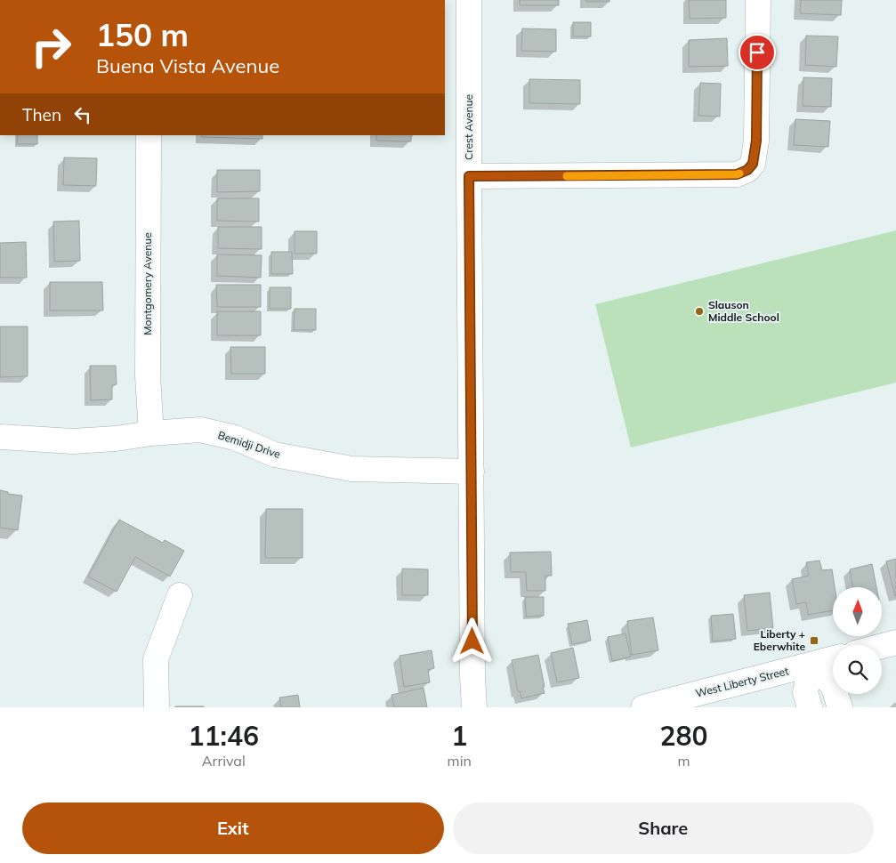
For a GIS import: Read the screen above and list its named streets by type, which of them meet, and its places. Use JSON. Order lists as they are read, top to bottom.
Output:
{
  "streets": {
    "street": [
      "Crest Avenue",
      "Montgomery Avenue",
      "Bemidji Drive",
      "West Liberty Street"
    ]
  },
  "crossings": [
    ["Crest Avenue", "Bemidji Drive"],
    ["Montgomery Avenue", "Bemidji Drive"]
  ],
  "places": {
    "other": ["Slauson Middle School"],
    "transit": ["Liberty + Eberwhite"]
  },
  "north": "top",
  "page": {
    "turn": ["150 m", "Buena Vista Avenue"],
    "then": "Then",
    "eta": [
      "11:46",
      "Arrival",
      "1",
      "min",
      "280",
      "m"
    ],
    "buttons": ["Exit", "Share"]
  }
}
